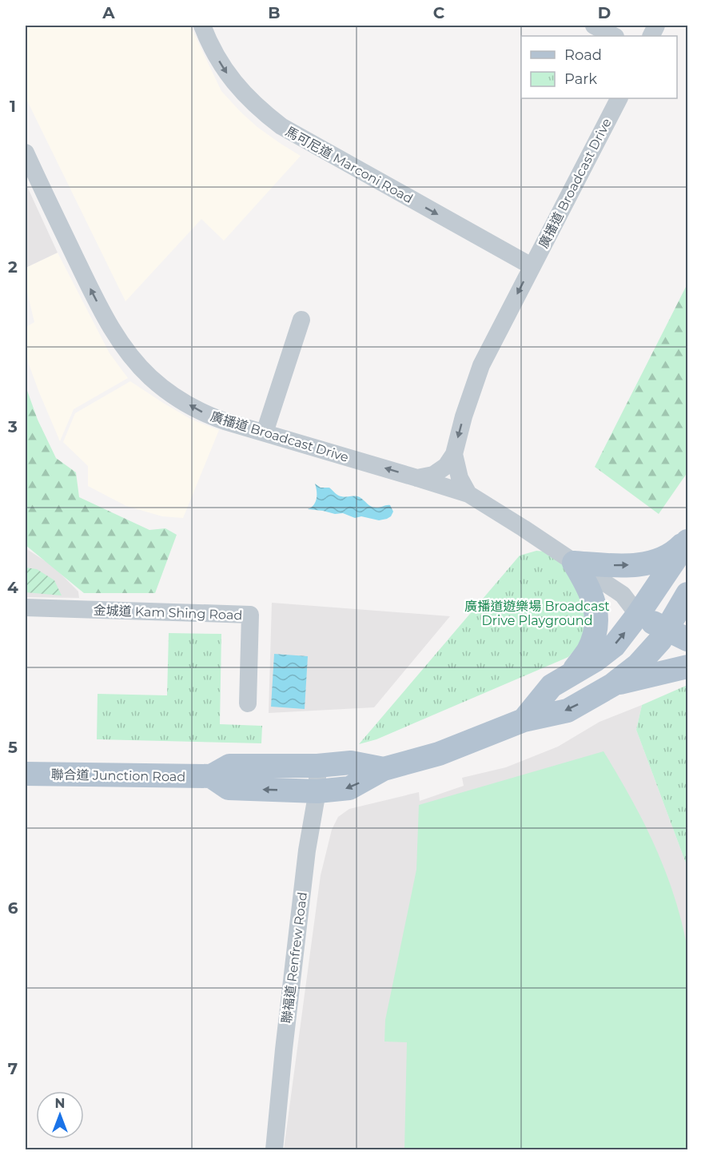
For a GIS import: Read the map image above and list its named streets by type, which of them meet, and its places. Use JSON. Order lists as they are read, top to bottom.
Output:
{
  "streets": {
    "main road": ["聯合道 Junction Road"],
    "street": [
      "馬可尼道 Marconi Road",
      "廣播道 Broadcast Drive",
      "金城道 Kam Shing Road",
      "聯福道 Renfrew Road"
    ]
  },
  "crossings": [
    ["馬可尼道 Marconi Road", "廣播道 Broadcast Drive"],
    ["廣播道 Broadcast Drive", "聯合道 Junction Road"],
    ["聯合道 Junction Road", "聯福道 Renfrew Road"]
  ],
  "one_way": ["馬可尼道 Marconi Road"],
  "parks": ["廣播道遊樂場 Broadcast Drive Playground"],
  "legend": ["Road", "Park"],
  "north": "top",
  "grid": {
    "columns": [
      "A",
      "B",
      "C",
      "D"
    ],
    "rows": [
      "1",
      "2",
      "3",
      "4",
      "5",
      "6",
      "7"
    ]
  }
}
